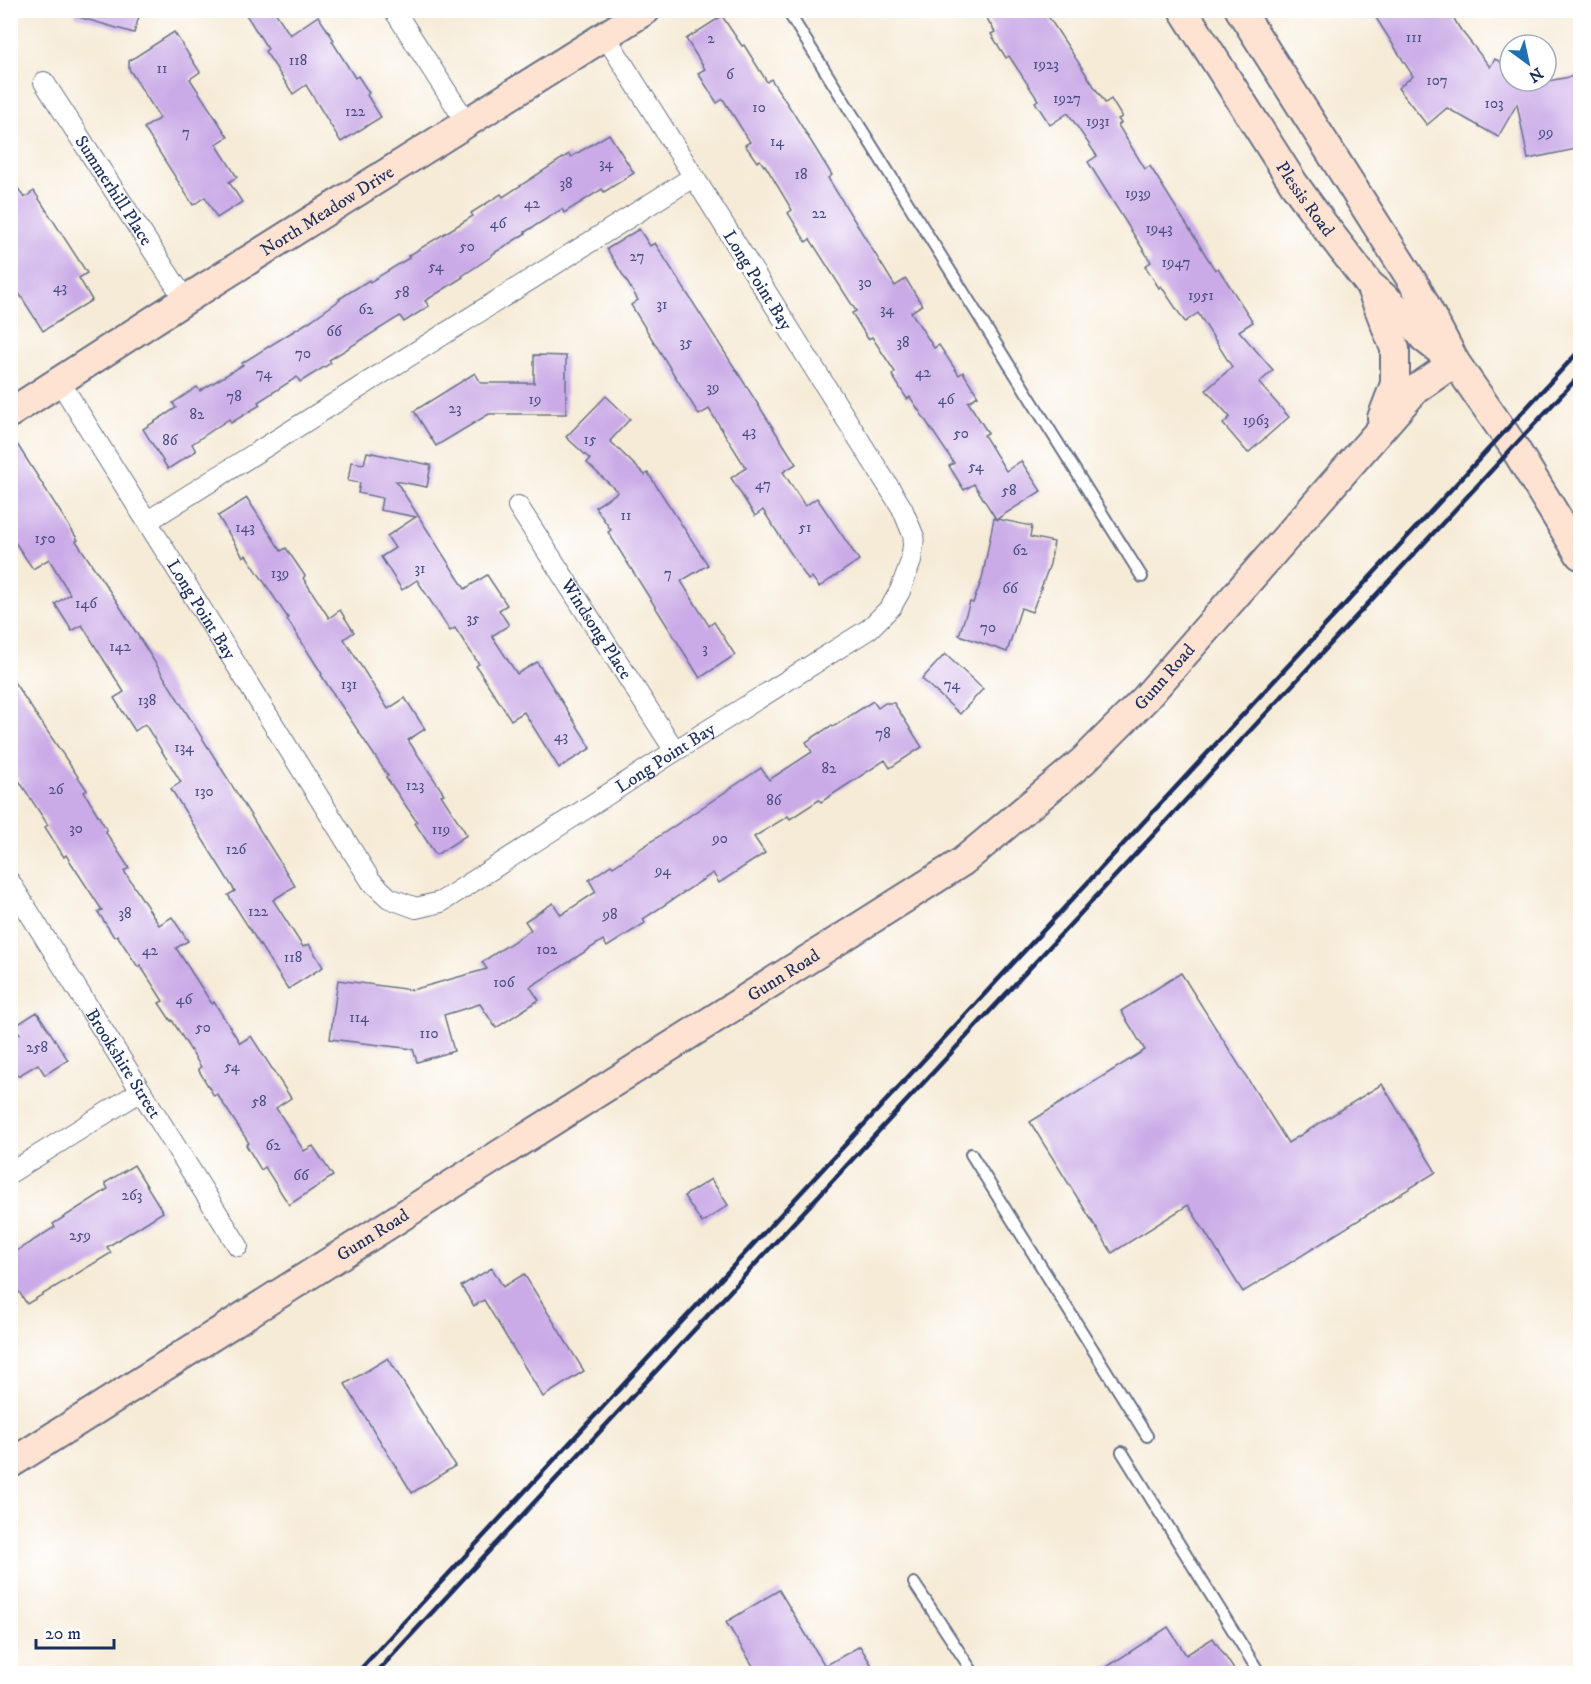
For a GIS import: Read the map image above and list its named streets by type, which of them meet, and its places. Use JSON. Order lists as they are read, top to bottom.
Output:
{
  "streets": {
    "street": [
      "Summerhill Place",
      "Plessis Road",
      "North Meadow Drive",
      "Long Point Bay",
      "Windsong Place",
      "Gunn Road",
      "Brookshire Street"
    ]
  },
  "crossings": [
    ["Summerhill Place", "North Meadow Drive"],
    ["Plessis Road", "Gunn Road"],
    ["North Meadow Drive", "Long Point Bay"],
    ["Long Point Bay", "Windsong Place"]
  ],
  "house_numbers": [
    "111",
    "2",
    "118",
    "1923",
    "11",
    "6",
    "107",
    "1927",
    "103",
    "10",
    "122",
    "1931",
    "7",
    "99",
    "14",
    "34",
    "18",
    "38",
    "1939",
    "42",
    "22",
    "46",
    "1943",
    "50",
    "27",
    "1947",
    "54",
    "30",
    "43",
    "58",
    "1951",
    "31",
    "62",
    "34",
    "66",
    "35",
    "38",
    "70",
    "42",
    "74",
    "39",
    "78",
    "19",
    "46",
    "23",
    "82",
    "1963",
    "43",
    "50",
    "15",
    "86",
    "54",
    "47",
    "58",
    "11",
    "143",
    "51",
    "150",
    "62",
    "31",
    "139",
    "7",
    "66",
    "146",
    "35",
    "70",
    "142",
    "3",
    "131",
    "74",
    "138",
    "78",
    "43",
    "134",
    "82",
    "123",
    "26",
    "130",
    "86",
    "30",
    "119",
    "90",
    "126",
    "94",
    "122",
    "38",
    "98",
    "102",
    "42",
    "118",
    "106",
    "46",
    "114",
    "50",
    "110",
    "258",
    "54",
    "58",
    "62",
    "66",
    "263",
    "259"
  ],
  "scale_bar": "20 m",
  "north": "bottom right"
}
